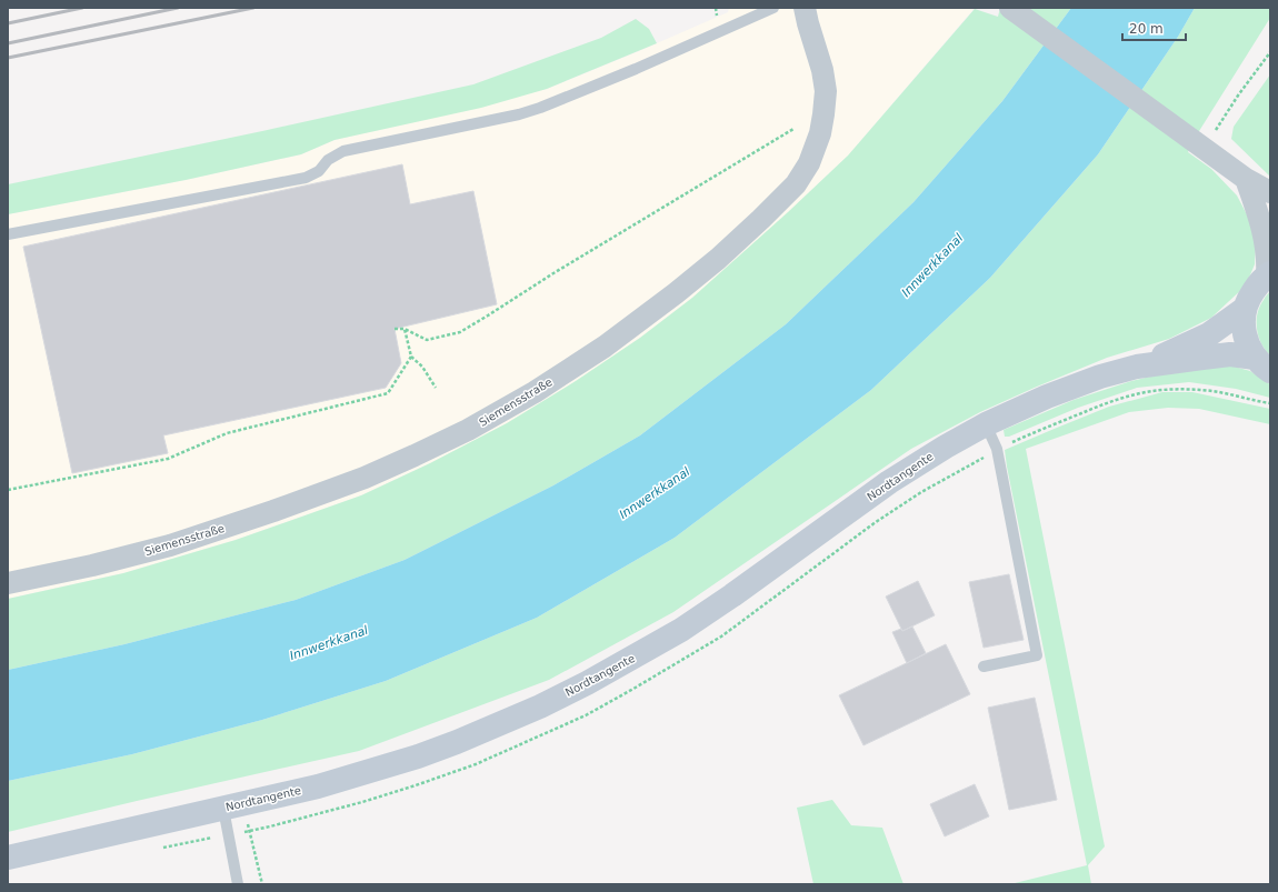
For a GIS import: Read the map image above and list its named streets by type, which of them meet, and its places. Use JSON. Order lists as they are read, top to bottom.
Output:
{
  "streets": {
    "main road": ["Nordtangente"],
    "street": ["Siemensstraße"]
  },
  "water": ["Innwerkkanal"],
  "scale_bar": "20 m"
}
